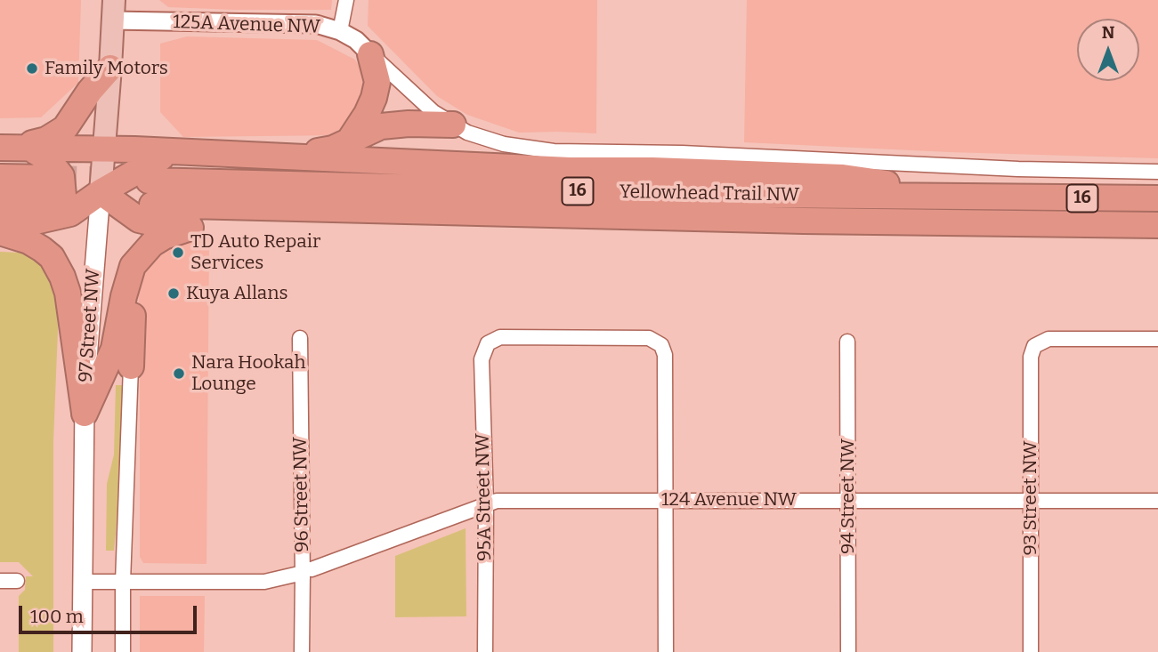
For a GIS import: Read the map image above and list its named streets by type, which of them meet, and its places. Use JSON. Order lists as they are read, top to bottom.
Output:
{
  "streets": {
    "highway": ["16", "Yellowhead Trail NW"],
    "main road": ["97 Street NW"],
    "street": [
      "125A Avenue NW",
      "96 Street NW",
      "94 Street NW",
      "95A Street NW",
      "93 Street NW",
      "124 Avenue NW"
    ]
  },
  "crossings": [
    ["125A Avenue NW", "Yellowhead Trail NW"],
    ["125A Avenue NW", "97 Street NW"],
    ["97 Street NW", "124 Avenue NW"],
    ["96 Street NW", "124 Avenue NW"],
    ["94 Street NW", "124 Avenue NW"],
    ["95A Street NW", "124 Avenue NW"],
    ["93 Street NW", "124 Avenue NW"]
  ],
  "places": [
    "Family Motors",
    "TD Auto Repair Services",
    "Kuya Allans",
    "Nara Hookah Lounge"
  ],
  "scale_bar": "100 m",
  "north": "top"
}
